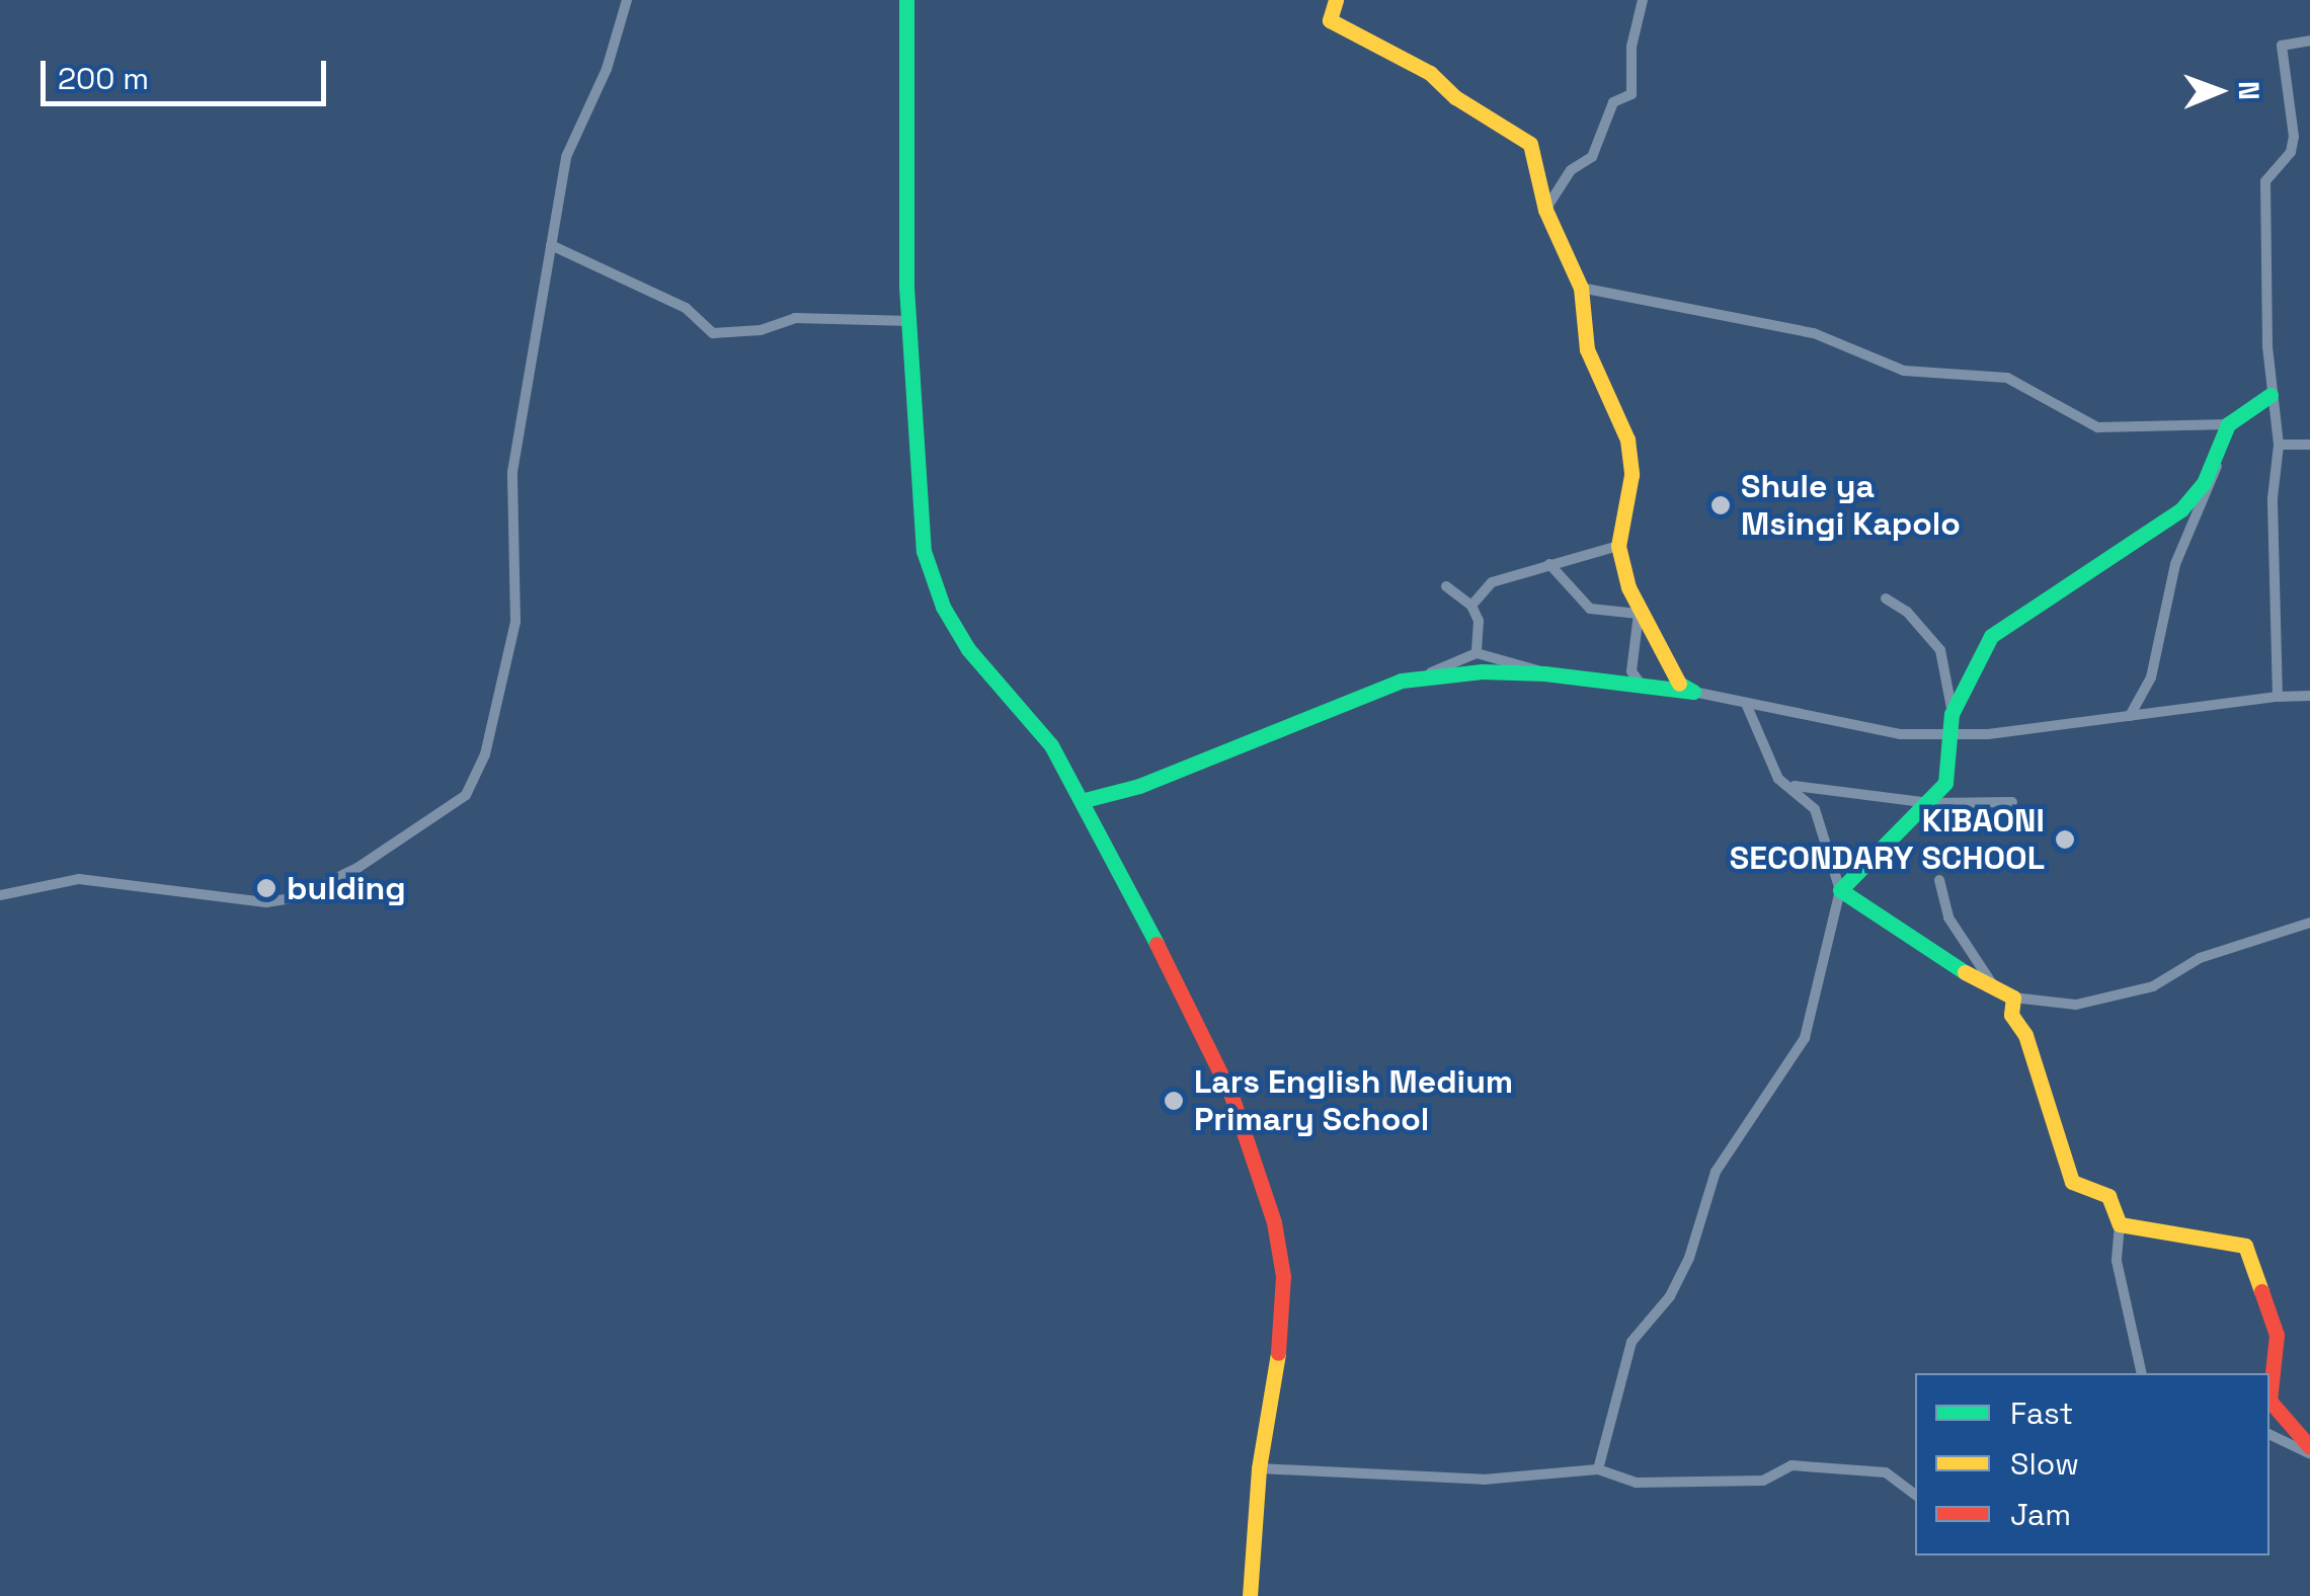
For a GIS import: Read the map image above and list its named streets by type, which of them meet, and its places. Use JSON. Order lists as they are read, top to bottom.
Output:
{
  "places": [
    "Shule ya Msingi Kapolo",
    "KIBAONI SECONDARY SCHOOL",
    "bulding",
    "Lars English Medium Primary School"
  ],
  "legend": ["Fast", "Slow", "Jam"],
  "scale_bar": "200 m",
  "north": "right"
}
